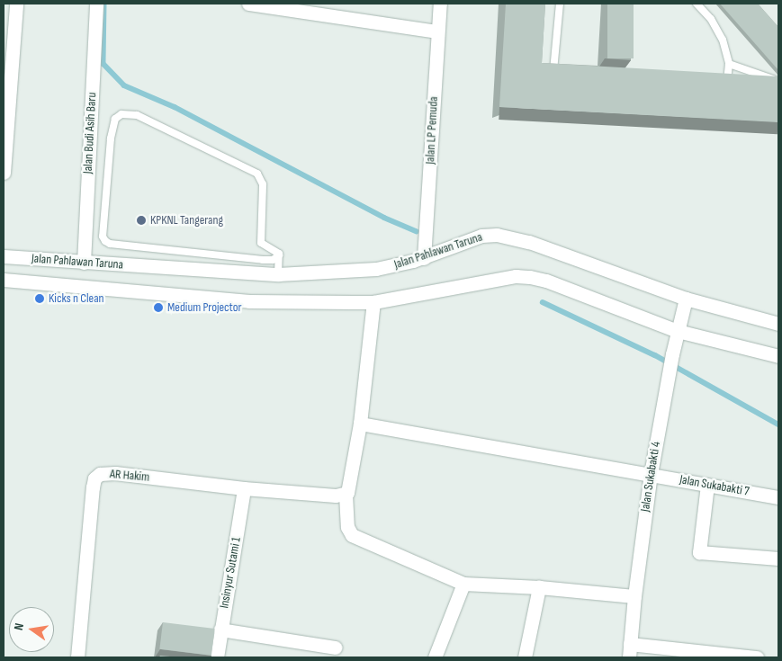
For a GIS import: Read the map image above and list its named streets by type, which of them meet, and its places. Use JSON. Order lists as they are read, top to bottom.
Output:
{
  "streets": {
    "street": [
      "Jalan LP Pemuda",
      "Jalan Budi Asih Baru",
      "Jalan Pahlawan Taruna",
      "AR Hakim",
      "Jalan Sukabakti 4",
      "Jalan Sukabakti 7",
      "Insinyur Sutami 1"
    ]
  },
  "crossings": [
    ["Jalan LP Pemuda", "Jalan Pahlawan Taruna"],
    ["Jalan Budi Asih Baru", "Jalan Pahlawan Taruna"],
    ["Jalan Pahlawan Taruna", "Jalan Sukabakti 4"],
    ["AR Hakim", "Insinyur Sutami 1"],
    ["Jalan Sukabakti 4", "Jalan Sukabakti 7"]
  ],
  "places": ["KPKNL Tangerang", "Kicks n Clean", "Medium Projector"],
  "north": "left"
}
